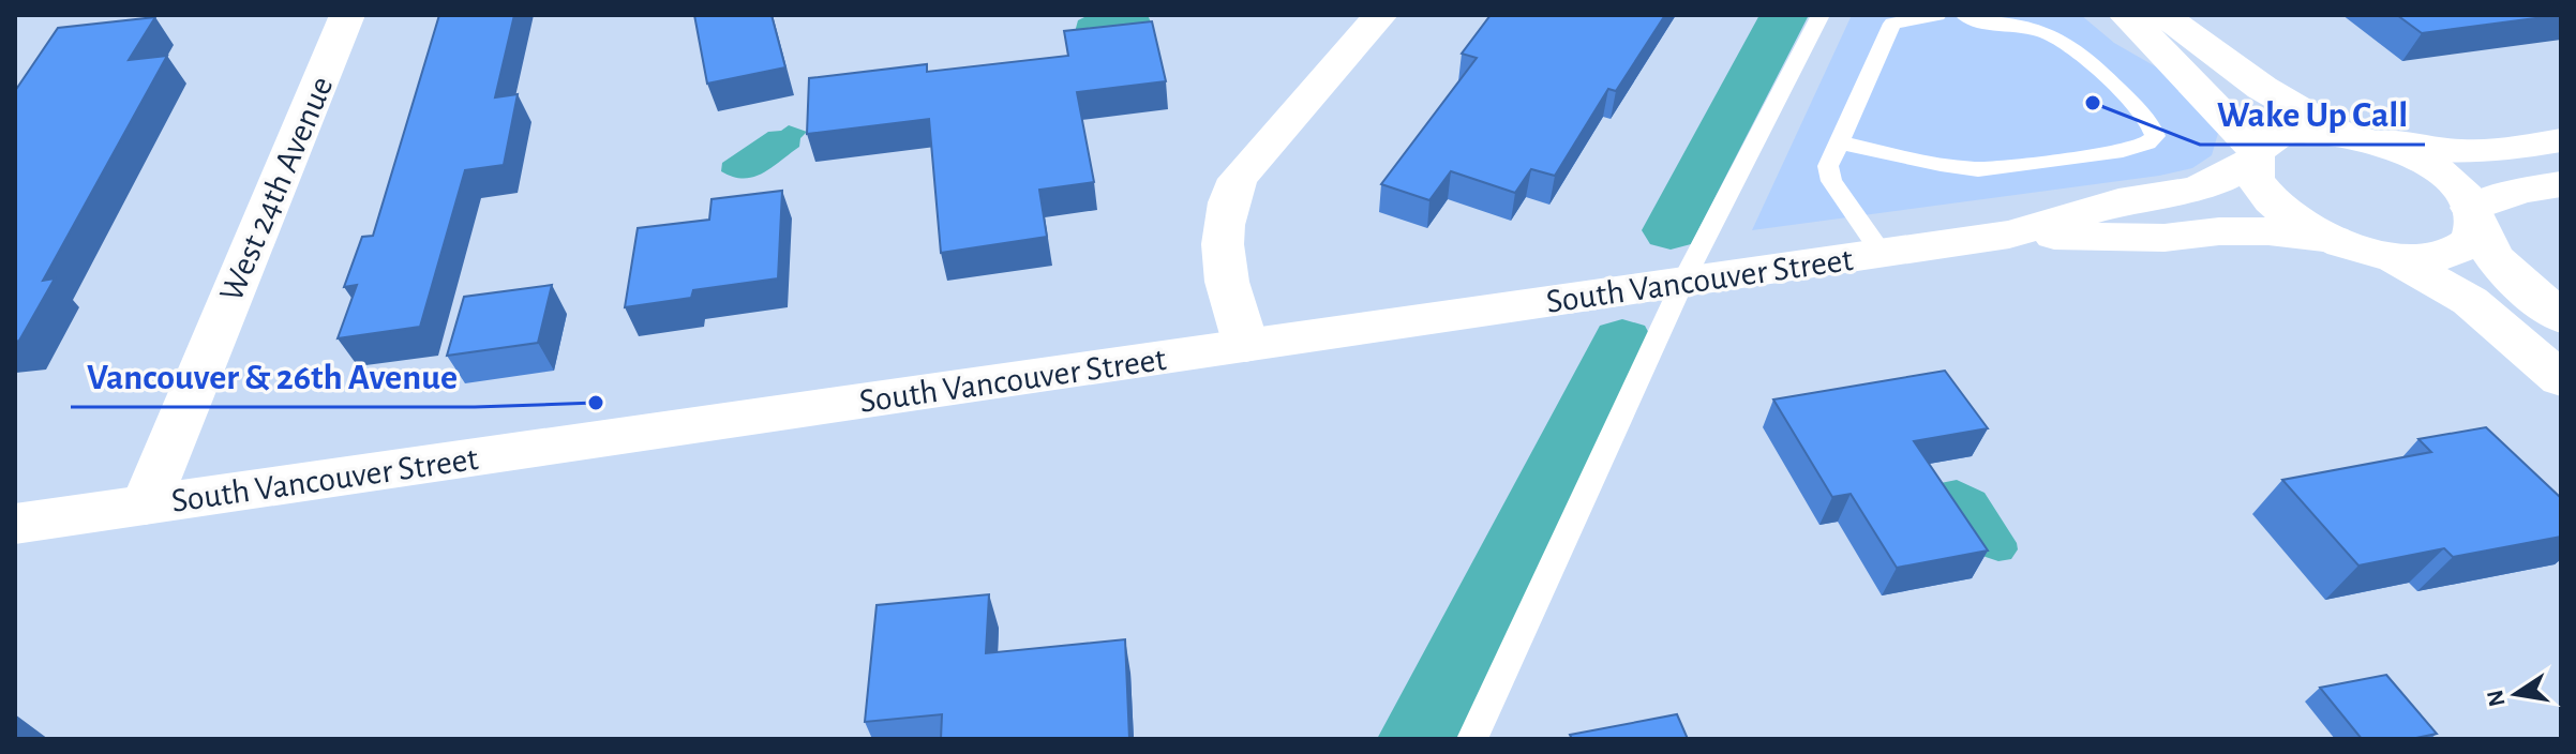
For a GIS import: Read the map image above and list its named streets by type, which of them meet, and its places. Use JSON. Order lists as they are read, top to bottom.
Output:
{
  "streets": {
    "street": ["West 24th Avenue", "South Vancouver Street"]
  },
  "crossings": [
    ["West 24th Avenue", "South Vancouver Street"]
  ],
  "places": ["Wake Up Call", "Vancouver & 26th Avenue"],
  "north": "left"
}
